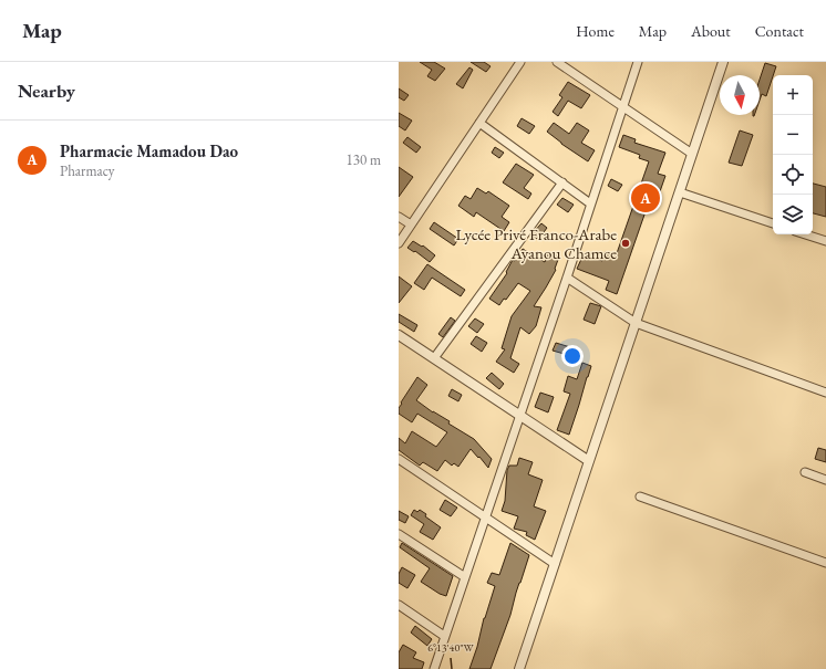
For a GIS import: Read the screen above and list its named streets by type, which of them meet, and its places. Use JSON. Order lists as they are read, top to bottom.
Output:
{
  "places": ["Lycée Privé Franco-Arabe Ayanou Chamce"],
  "north": "bottom",
  "page": {
    "header": "Map",
    "nav": [
      "Home",
      "Map",
      "About",
      "Contact"
    ],
    "heading": "Nearby",
    "map_buttons": ["+", "−"],
    "list": [
      {
        "mark": "A",
        "name": "Pharmacie Mamadou Dao",
        "note": "Pharmacy",
        "value": "130 m"
      }
    ],
    "pins": "A"
  },
  "coordinates": ["6°13'40\"W"]
}
